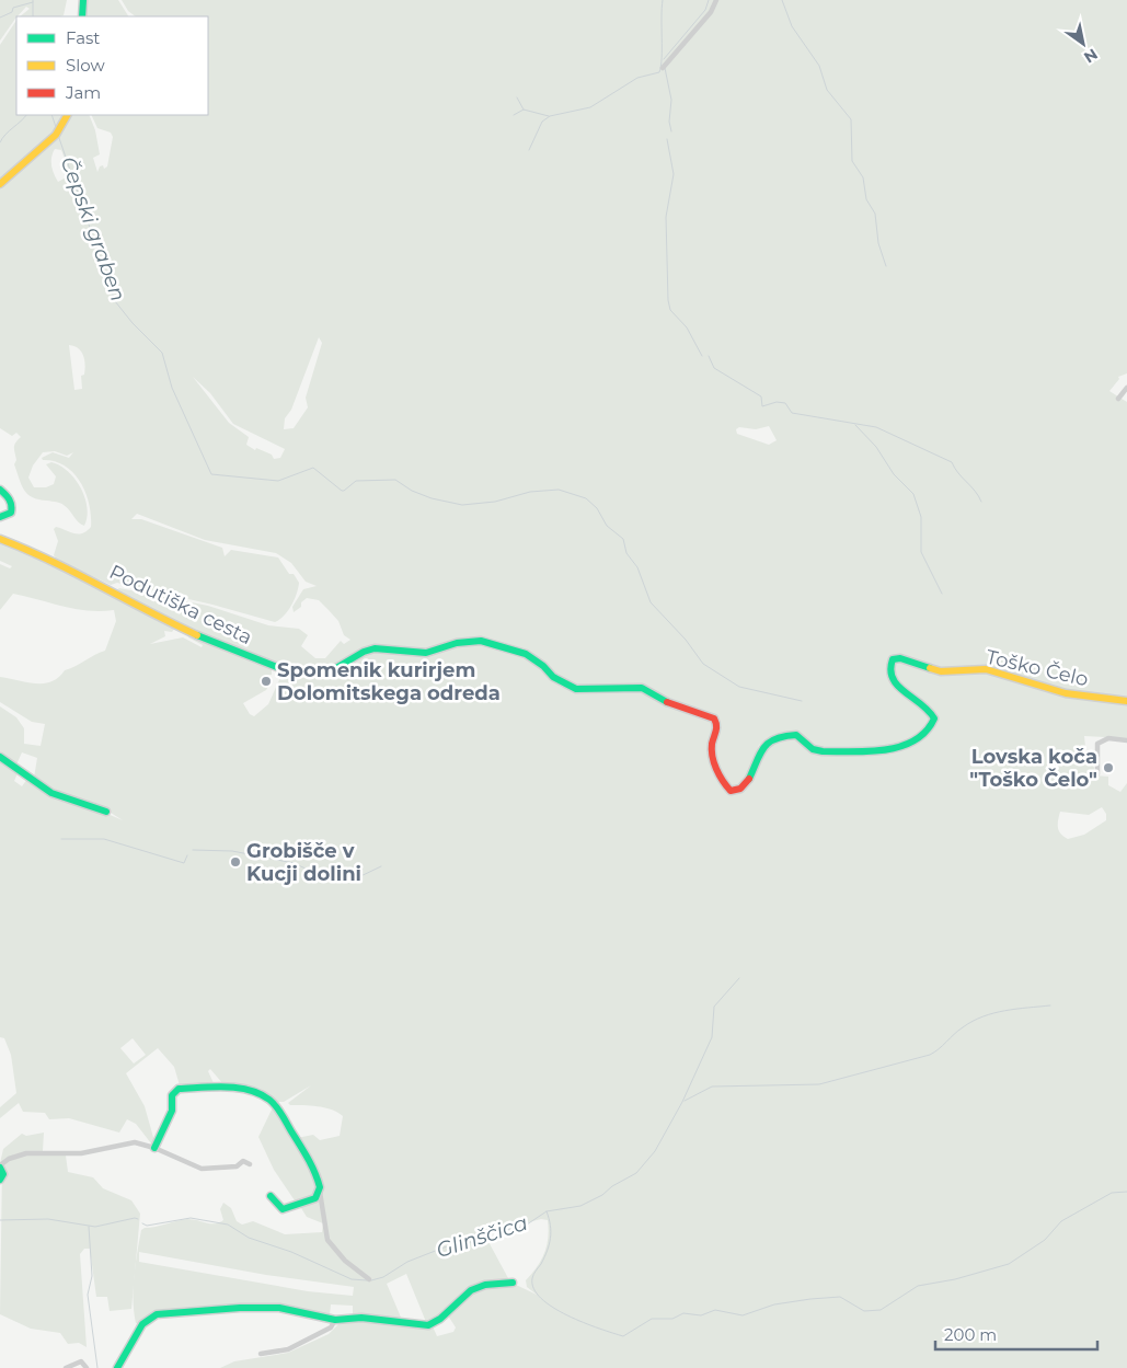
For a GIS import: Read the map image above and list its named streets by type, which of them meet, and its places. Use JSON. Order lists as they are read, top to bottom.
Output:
{
  "streets": {
    "street": ["Podutiška cesta", "Toško Čelo"]
  },
  "crossings": [
    ["Podutiška cesta", "Toško Čelo"]
  ],
  "water": ["Čepski graben", "Glinščica"],
  "places": ["Spomenik kurirjem Dolomitskega odreda", "Lovska koča \"Toško Čelo\"", "Grobišče v Kucji dolini"],
  "legend": ["Fast", "Slow", "Jam"],
  "scale_bar": "200 m",
  "north": "bottom right"
}
